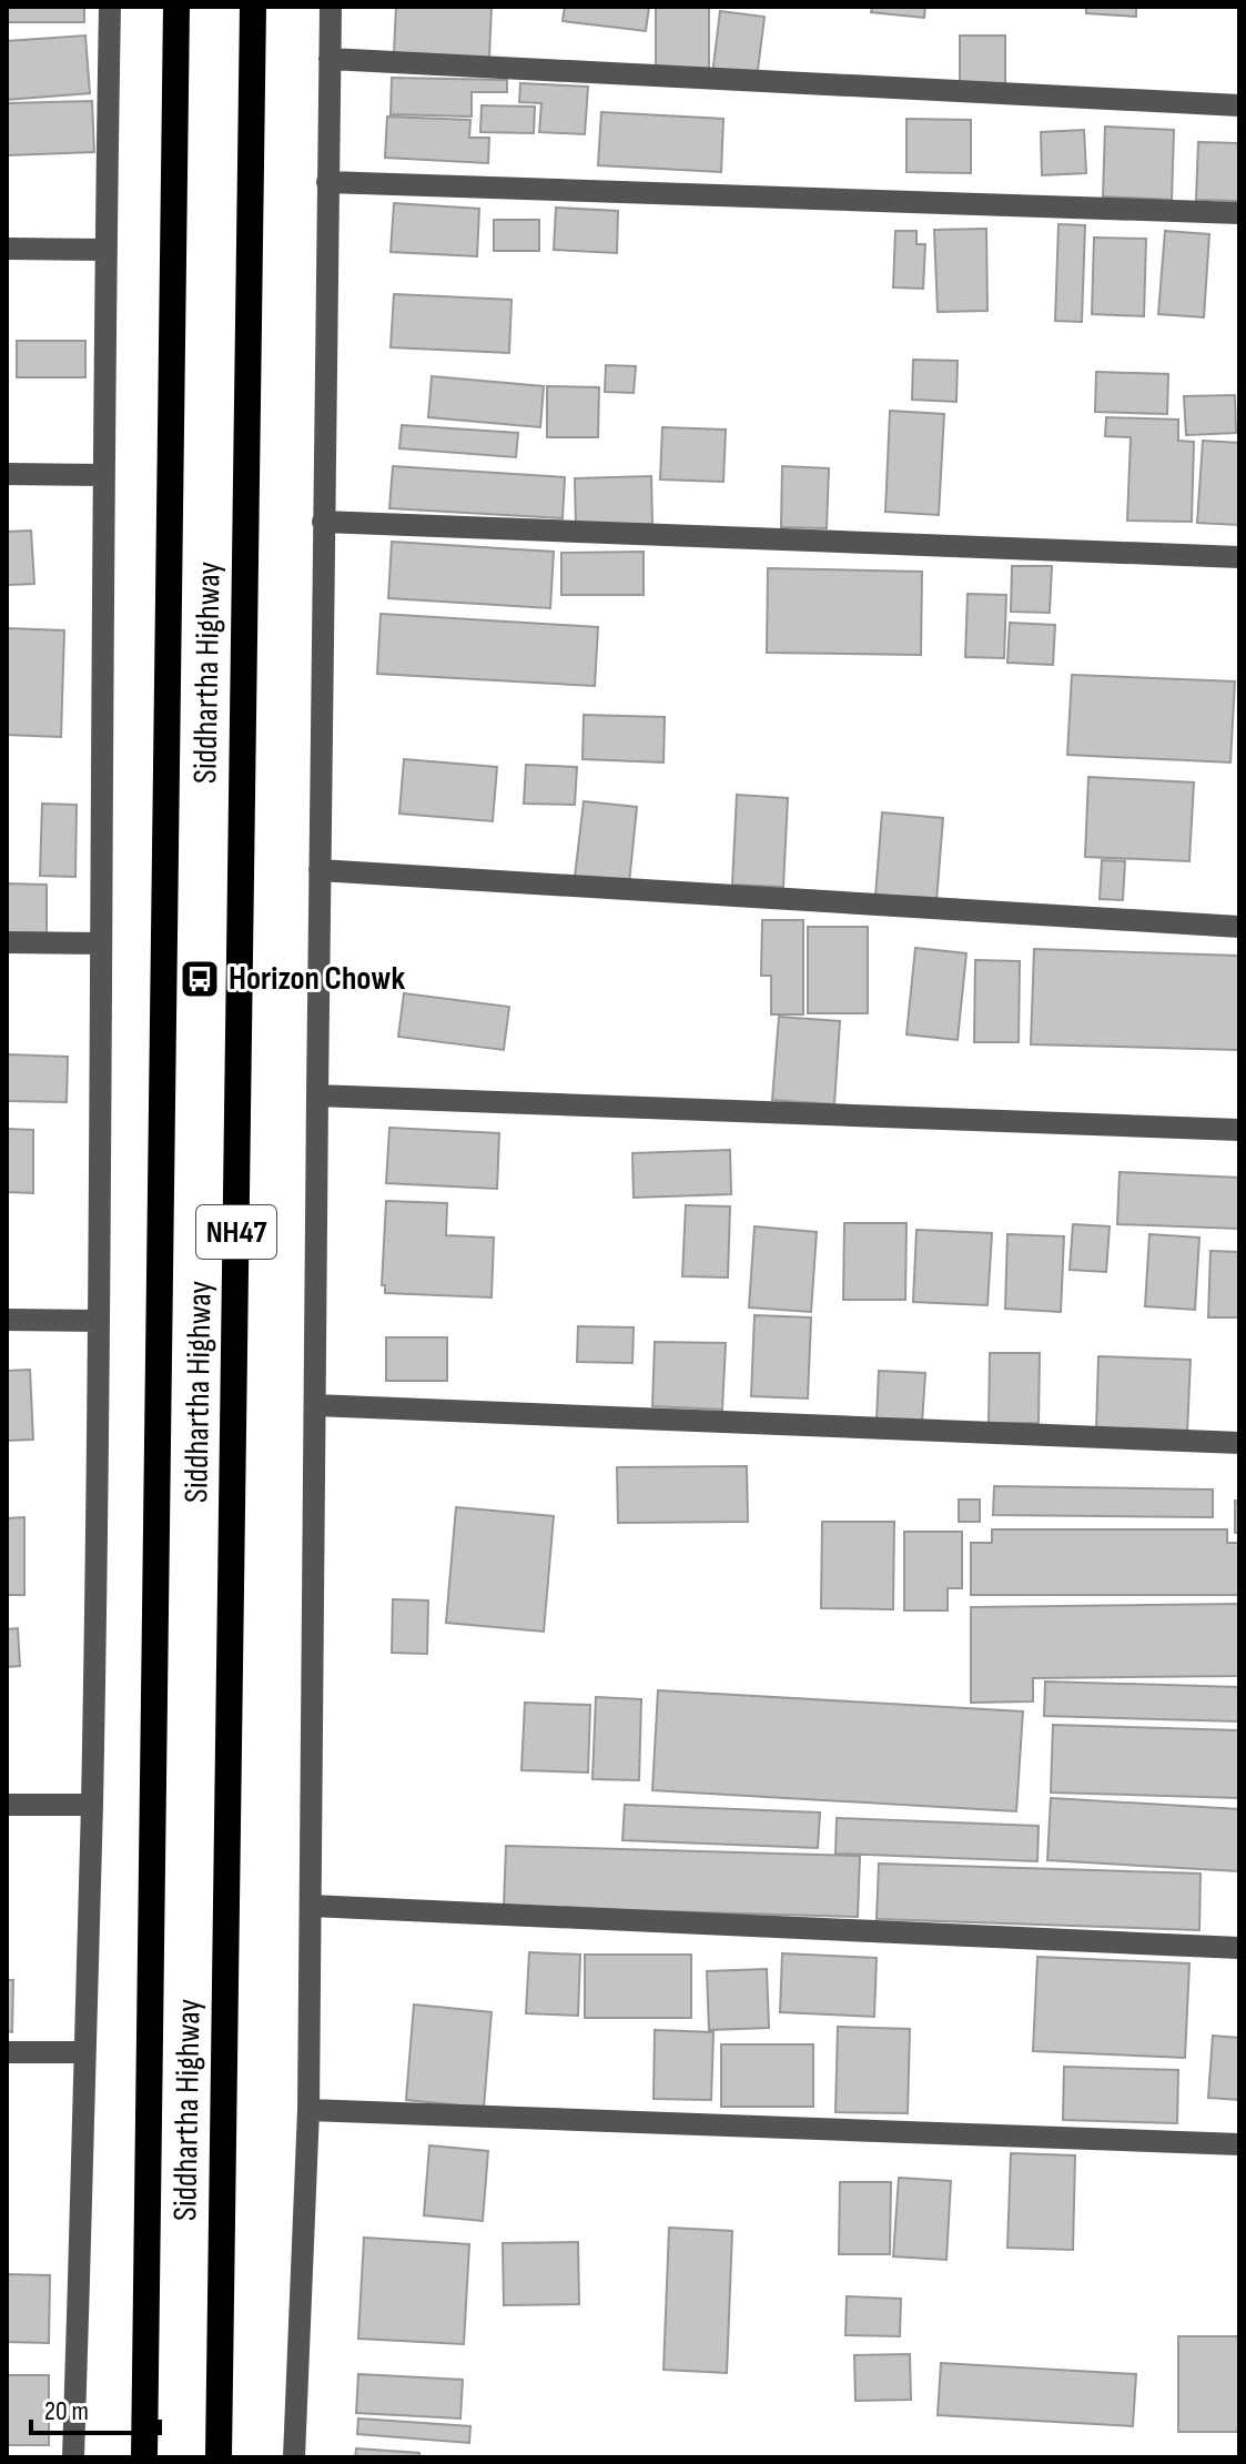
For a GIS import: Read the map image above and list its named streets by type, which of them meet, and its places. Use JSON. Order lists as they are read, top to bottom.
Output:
{
  "streets": {
    "highway": ["Siddhartha Highway", "NH47"]
  },
  "places": {
    "bus stop": ["Horizon Chowk"]
  },
  "scale_bar": "20 m"
}
